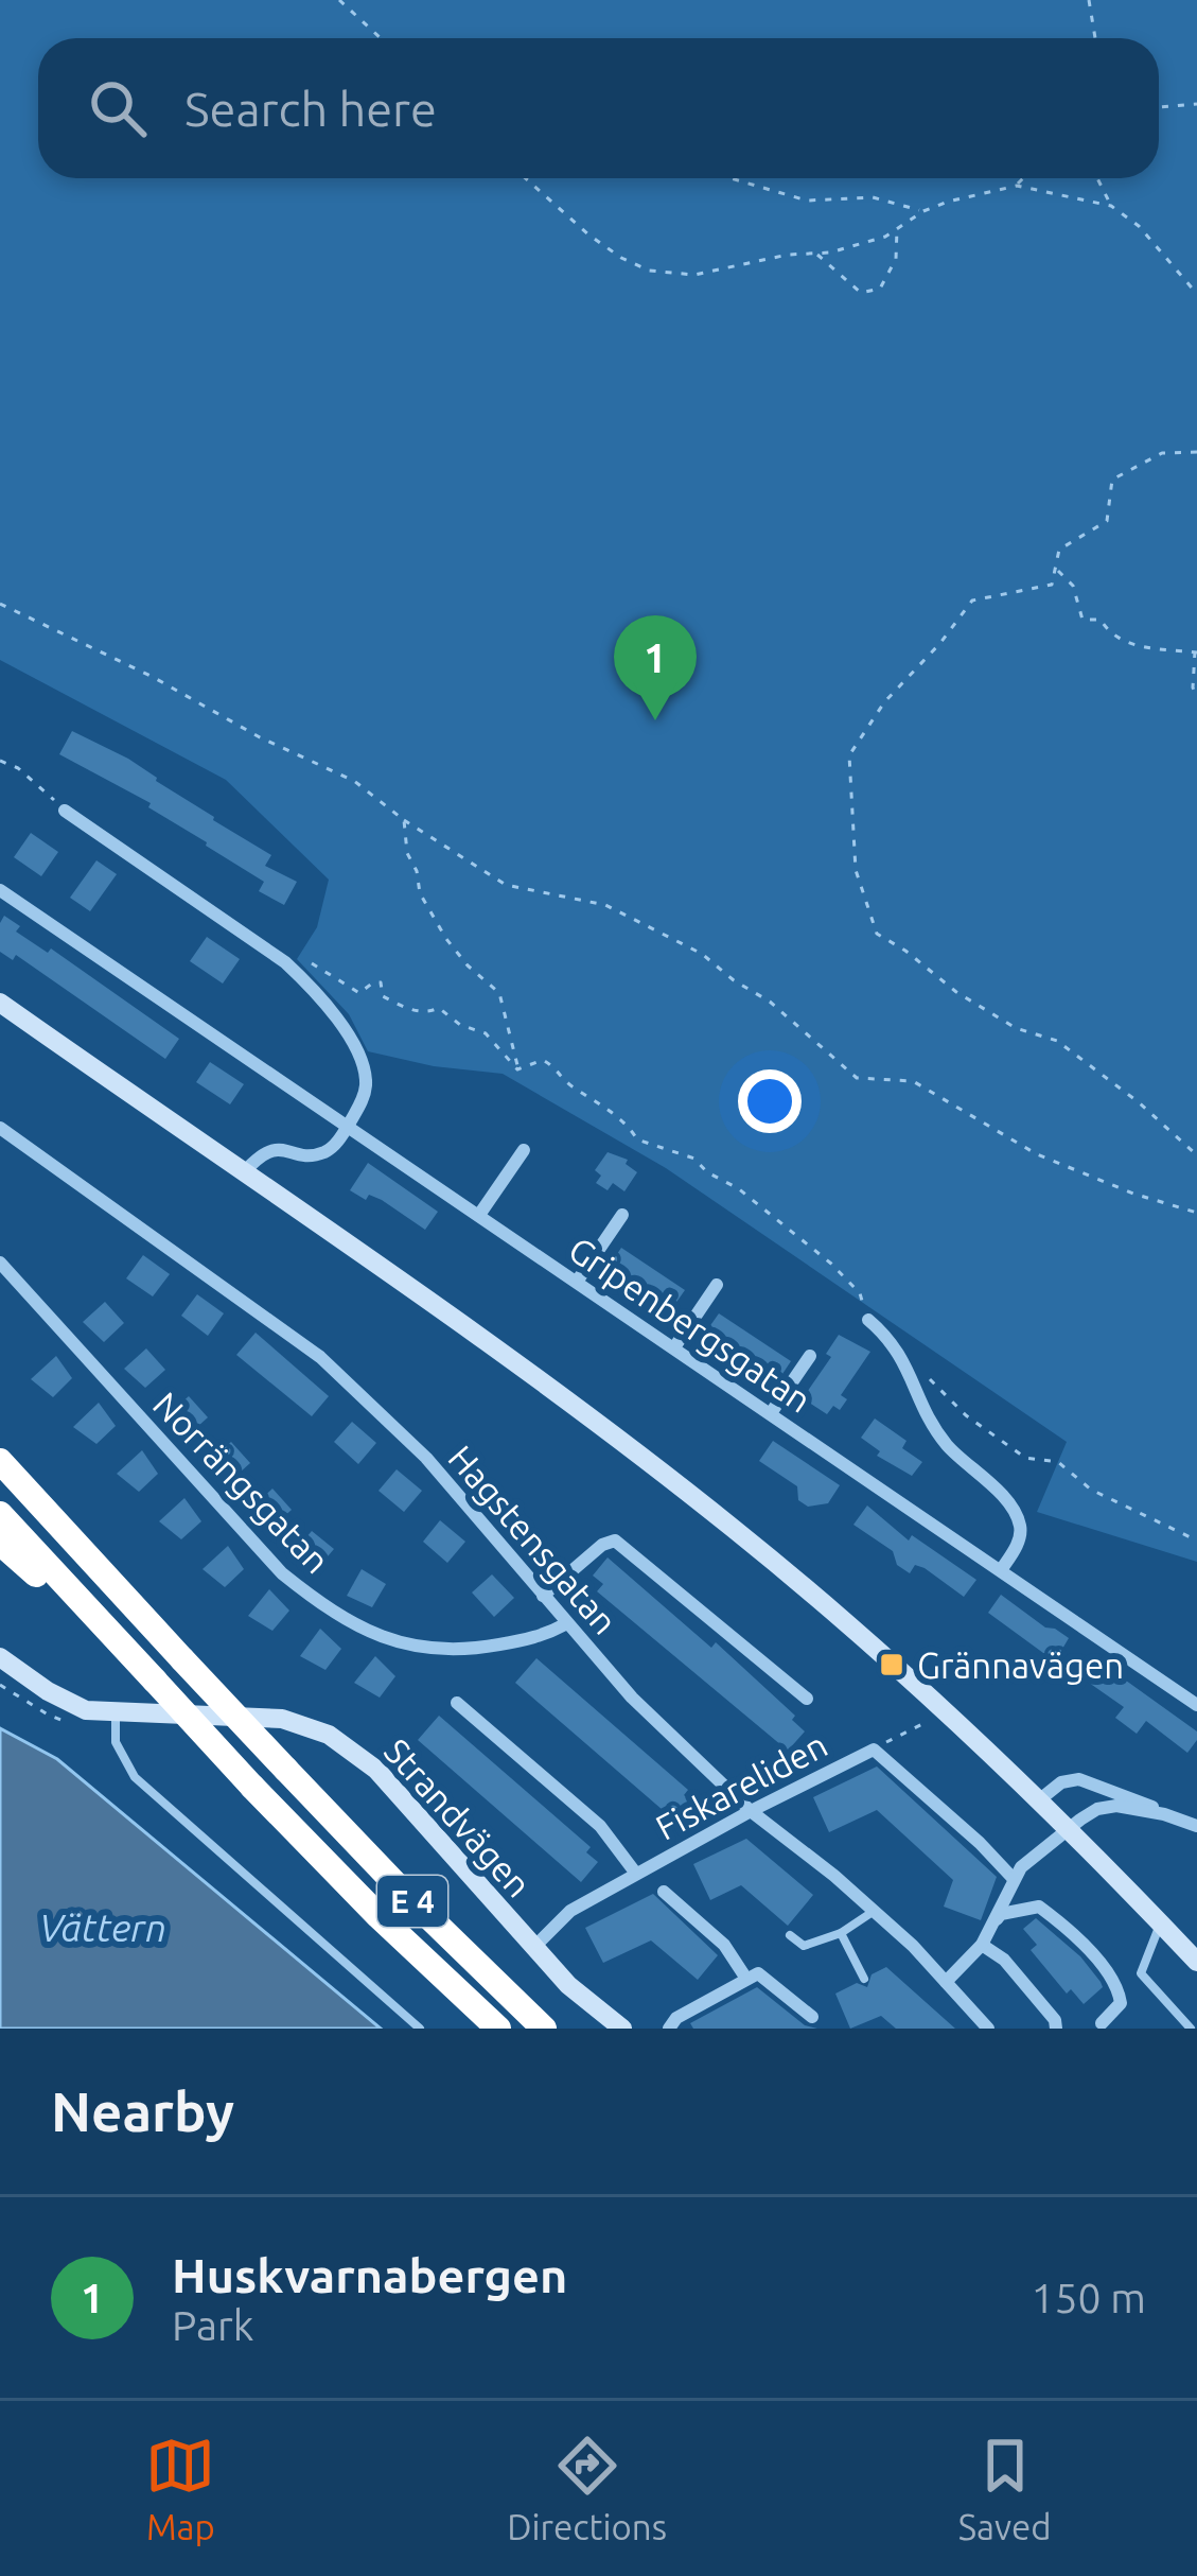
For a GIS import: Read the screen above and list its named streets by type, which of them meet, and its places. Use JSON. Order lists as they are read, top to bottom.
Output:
{
  "streets": {
    "highway": ["E 4"],
    "main road": ["Strandvägen"],
    "street": [
      "Gripenbergsgatan",
      "Norrängsgatan",
      "Hagstensgatan",
      "Fiskareliden"
    ]
  },
  "crossings": [
    ["Norrängsgatan", "Hagstensgatan"],
    ["Hagstensgatan", "Fiskareliden"],
    ["Fiskareliden", "Strandvägen"]
  ],
  "water": ["Vättern"],
  "places": {
    "transit": ["Grännavägen"]
  },
  "page": {
    "search": "Search here",
    "pins": "1",
    "heading": "Nearby",
    "list": [
      {
        "mark": "1",
        "name": "Huskvarnabergen",
        "note": "Park",
        "value": "150 m"
      }
    ],
    "nav": ["Map", "Directions", "Saved"]
  }
}
